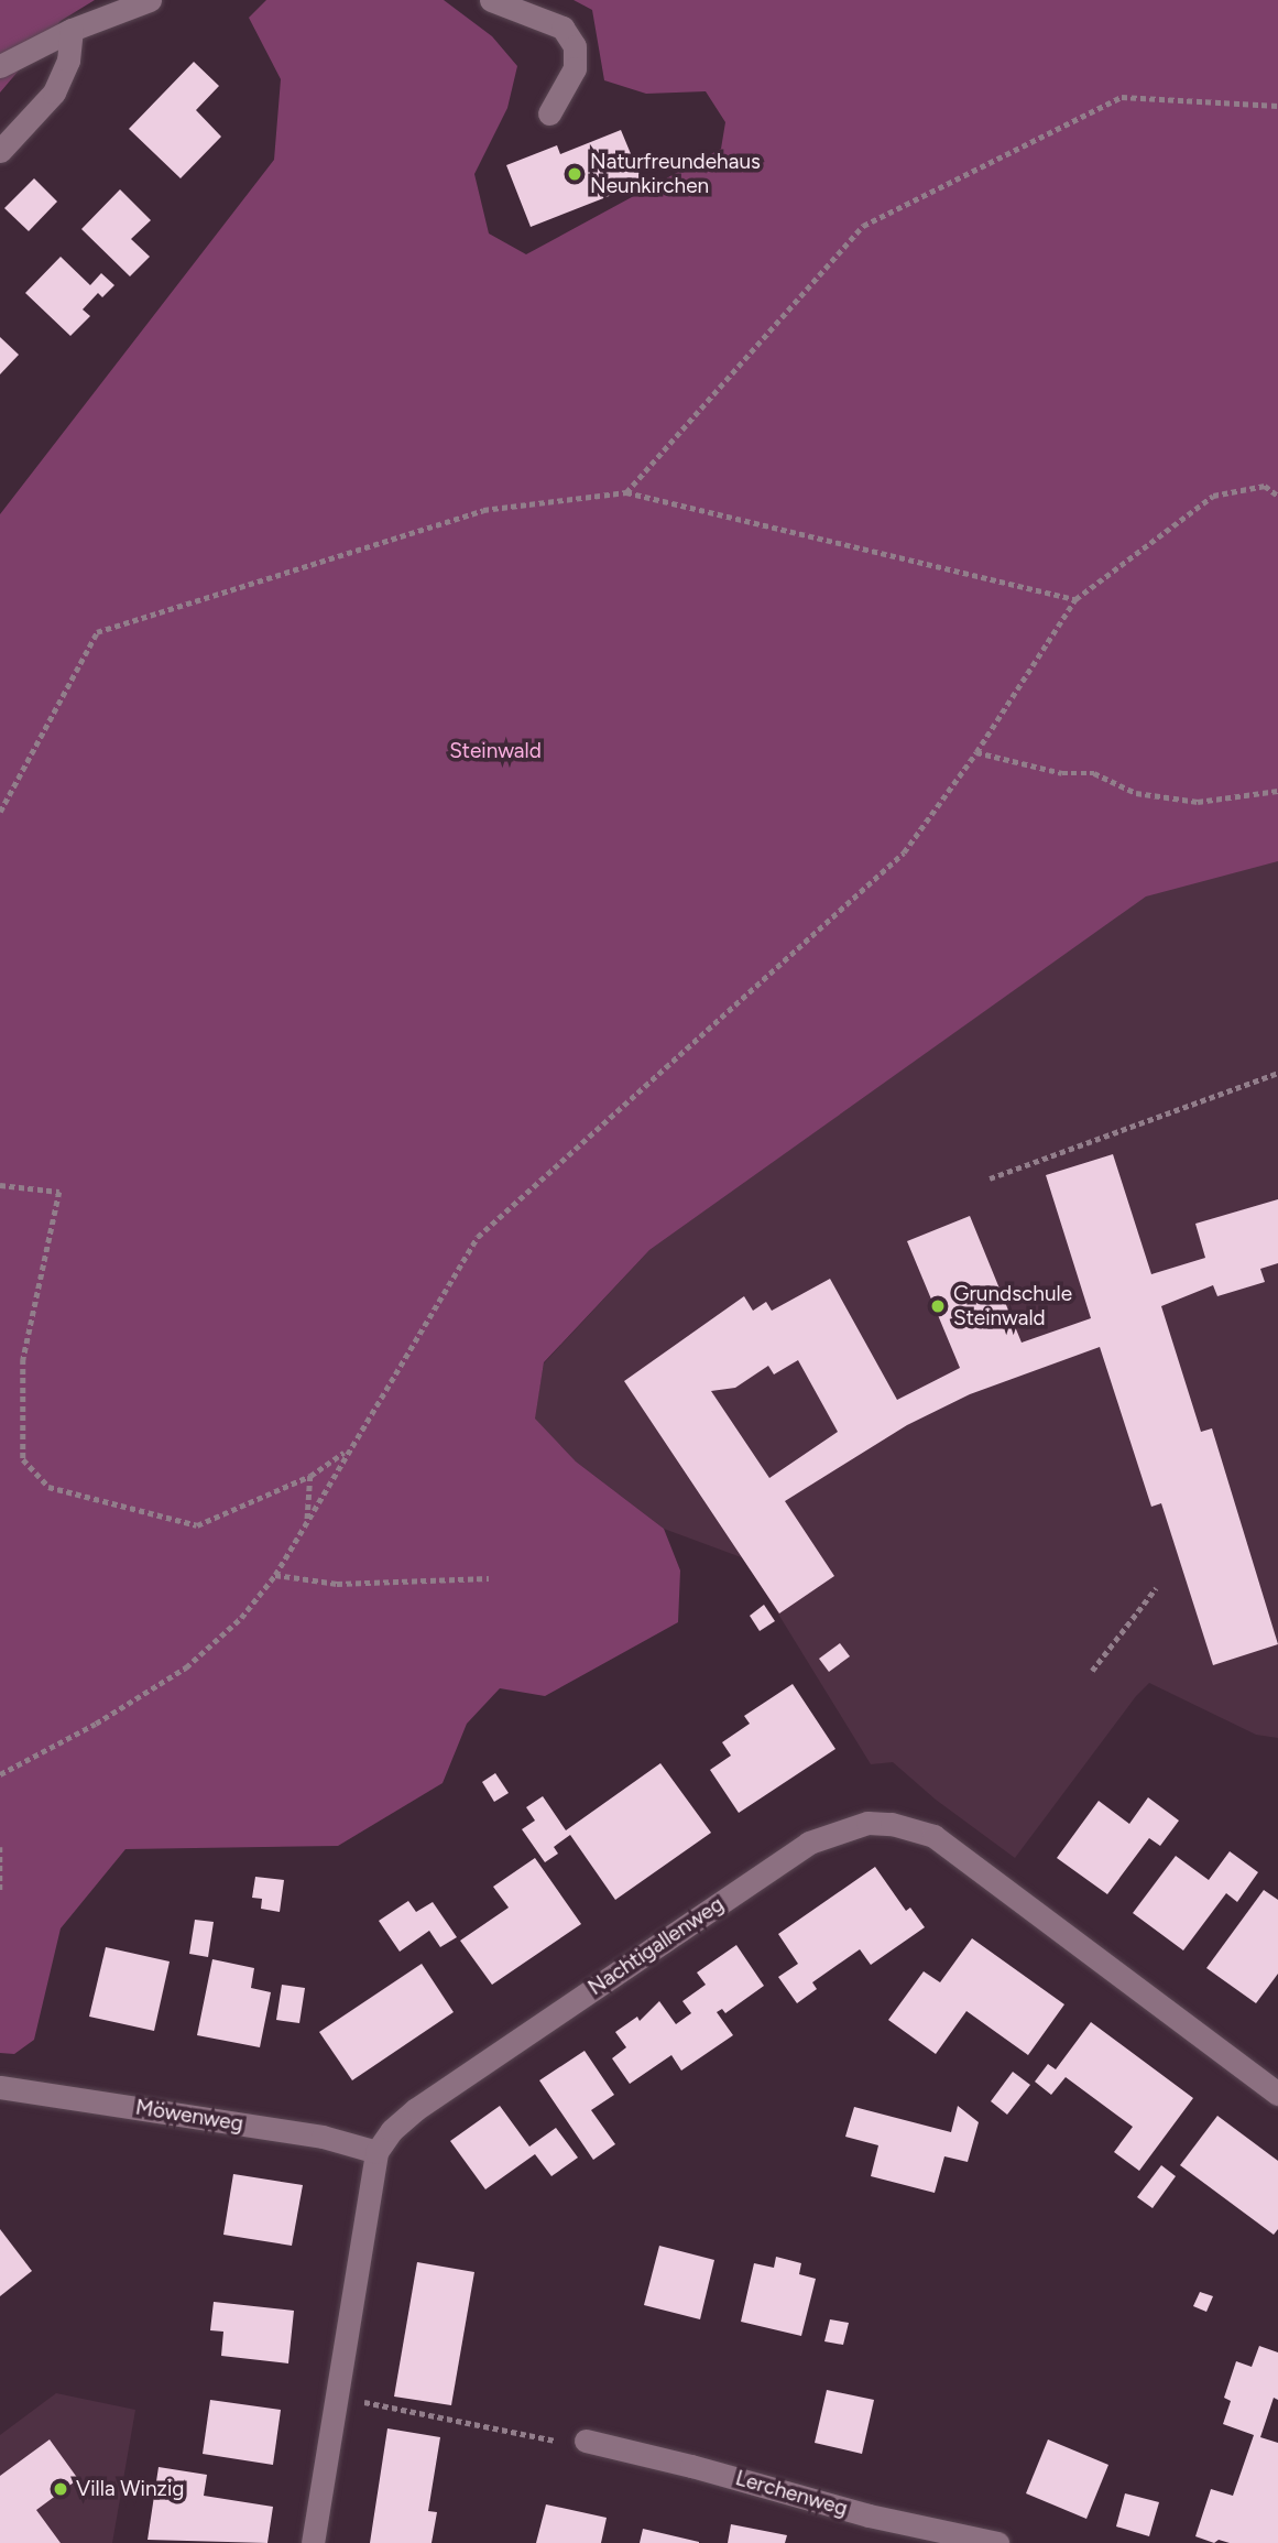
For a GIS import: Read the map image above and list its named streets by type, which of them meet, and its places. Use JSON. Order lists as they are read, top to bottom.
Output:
{
  "streets": {
    "street": ["Nachtigallenweg", "Möwenweg", "Lerchenweg"]
  },
  "crossings": [
    ["Nachtigallenweg", "Möwenweg"]
  ],
  "parks": ["Steinwald"],
  "places": ["Naturfreundehaus Neunkirchen", "Grundschule Steinwald", "Villa Winzig"]
}
